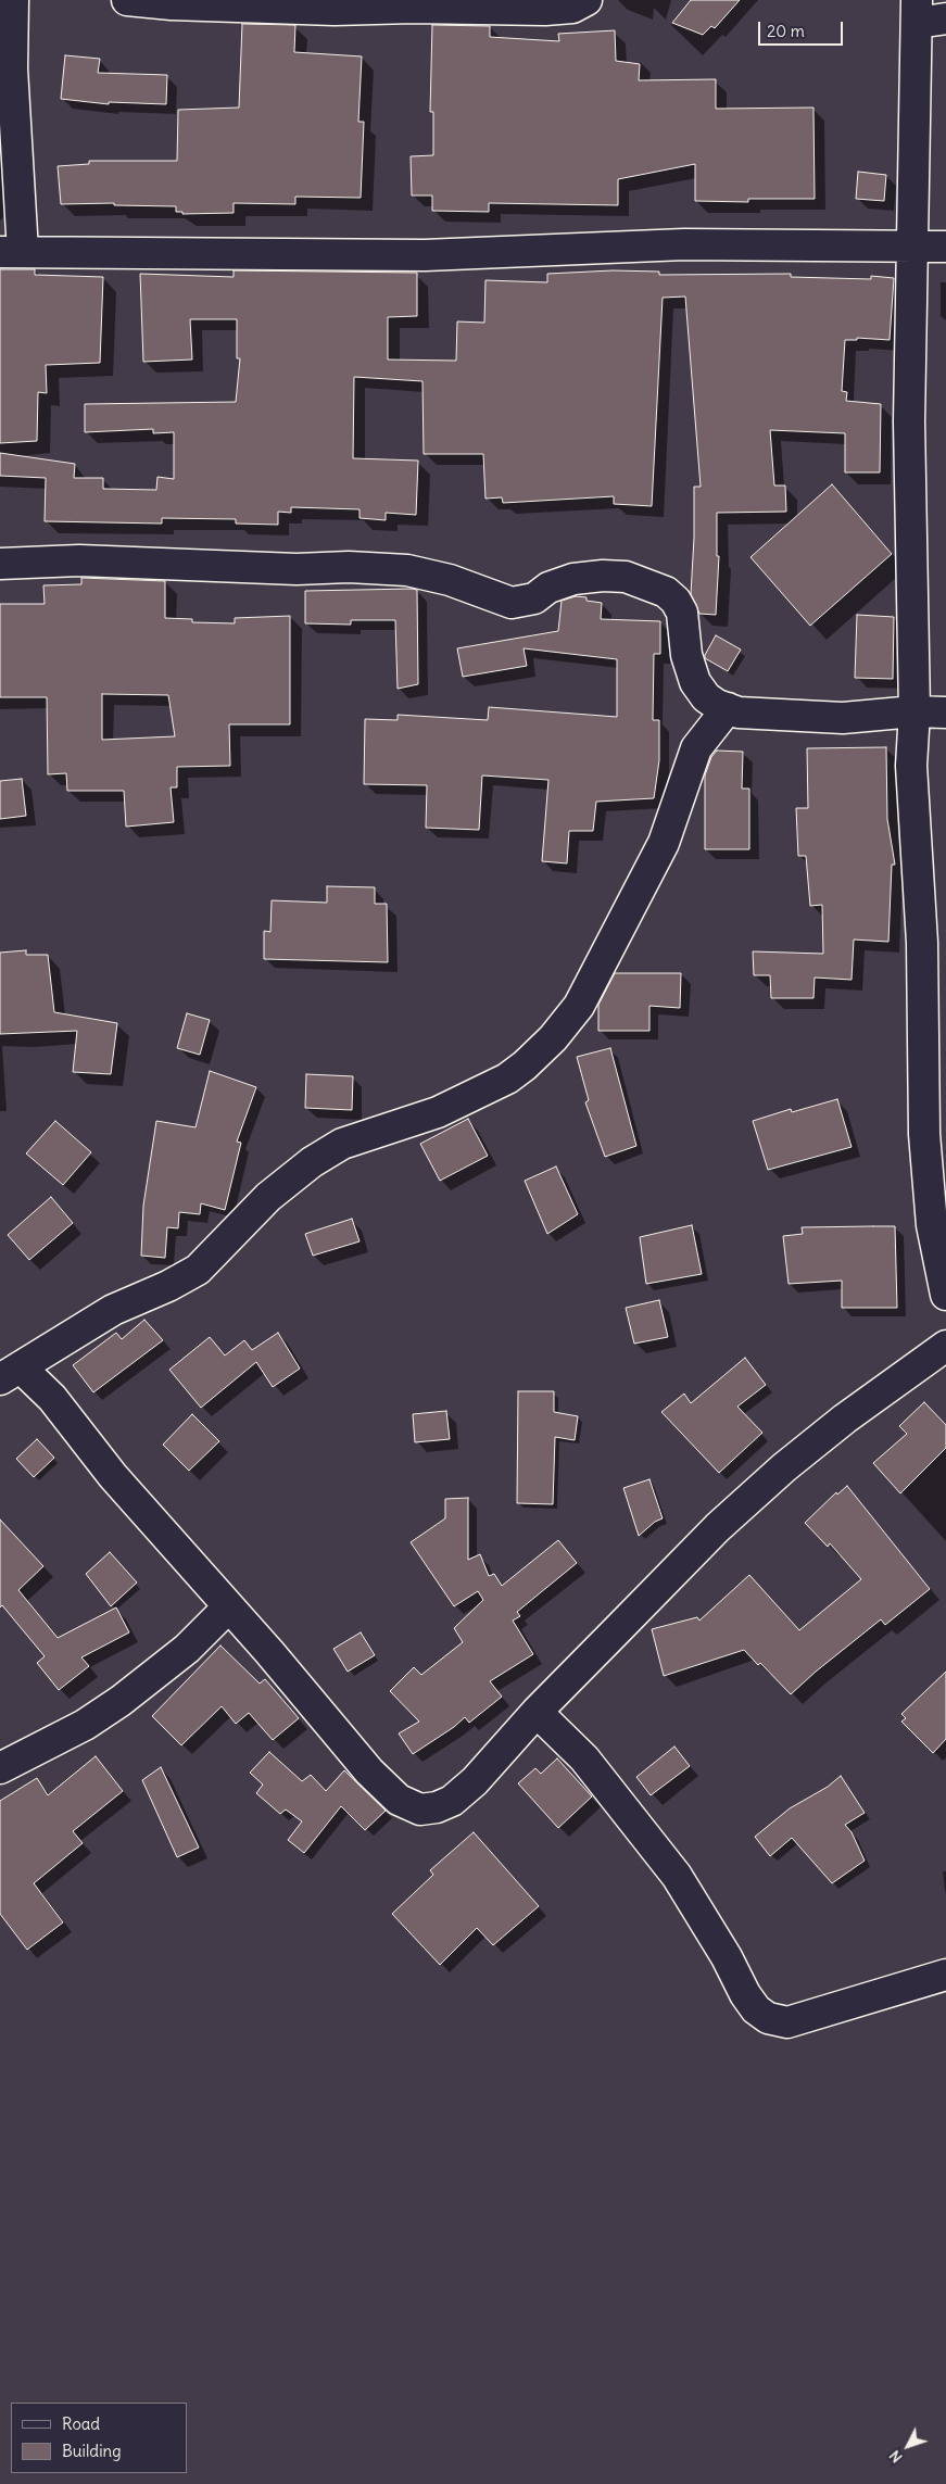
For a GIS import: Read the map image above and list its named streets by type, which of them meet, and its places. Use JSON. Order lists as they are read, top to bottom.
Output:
{
  "legend": ["Road", "Building"],
  "scale_bar": "20 m",
  "north": "bottom left"
}
